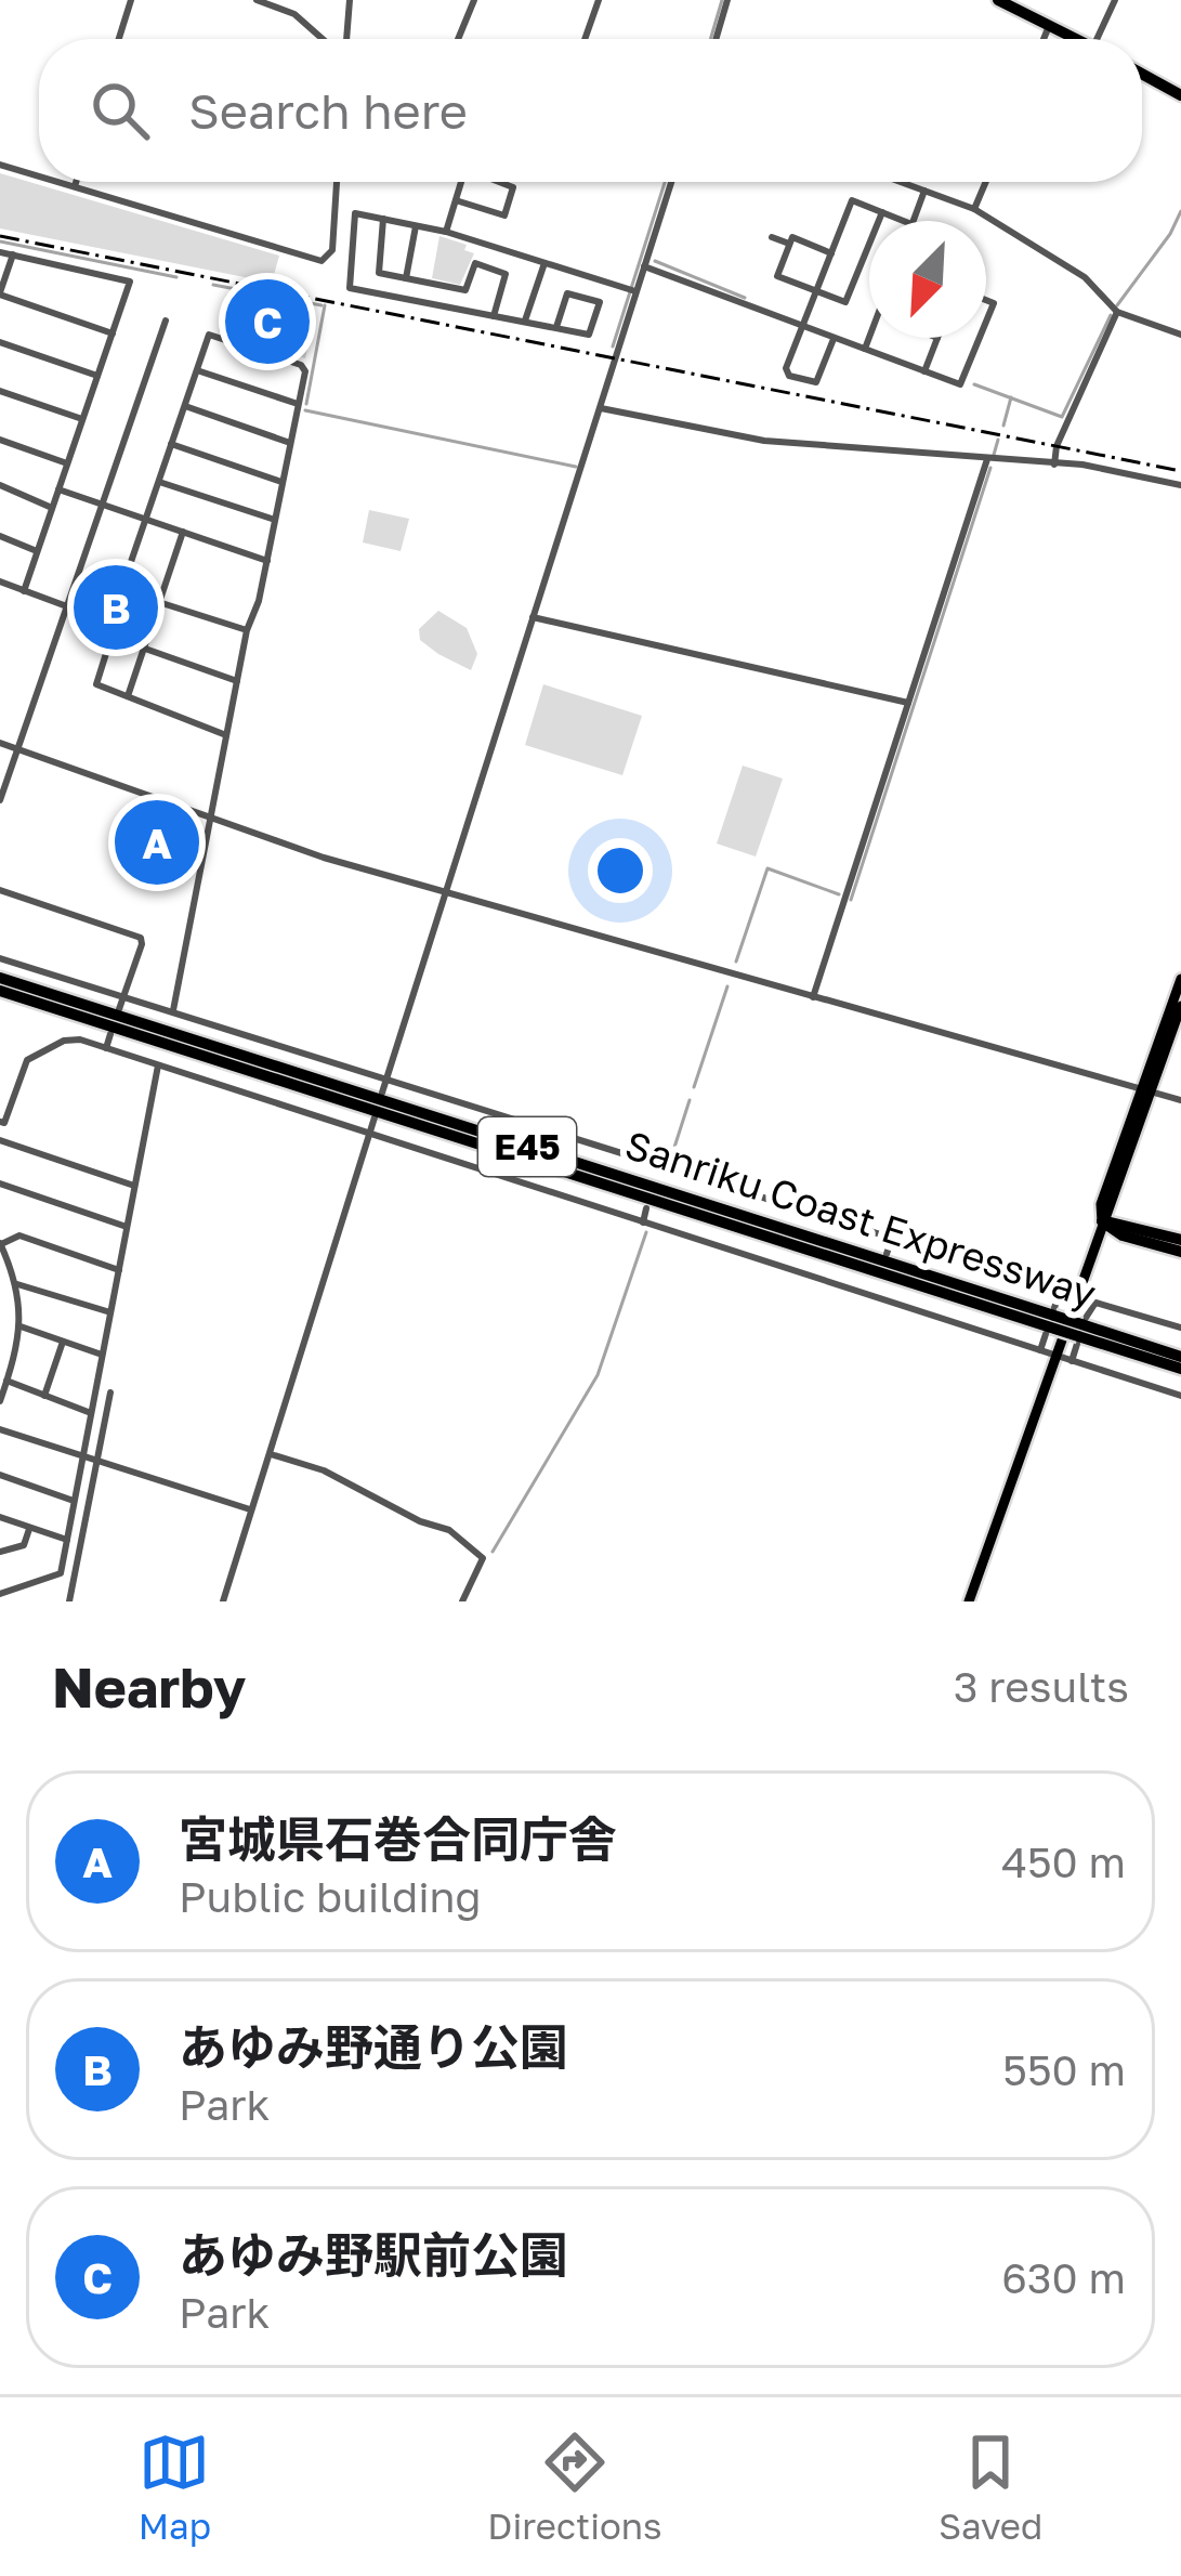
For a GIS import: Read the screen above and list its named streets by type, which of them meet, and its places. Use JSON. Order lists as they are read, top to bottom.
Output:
{
  "streets": {
    "highway": ["E45", "Sanriku Coast Expressway"]
  },
  "north": "bottom left",
  "page": {
    "search": "Search here",
    "pins": ["C", "B", "A"],
    "heading": ["Nearby", "3 results"],
    "list": [
      {
        "mark": "A",
        "name": "宮城県石巻合同庁舎",
        "note": "Public building",
        "value": "450 m"
      },
      {
        "mark": "B",
        "name": "あゆみ野通り公園",
        "note": "Park",
        "value": "550 m"
      },
      {
        "mark": "C",
        "name": "あゆみ野駅前公園",
        "note": "Park",
        "value": "630 m"
      }
    ],
    "nav": ["Map", "Directions", "Saved"]
  }
}
